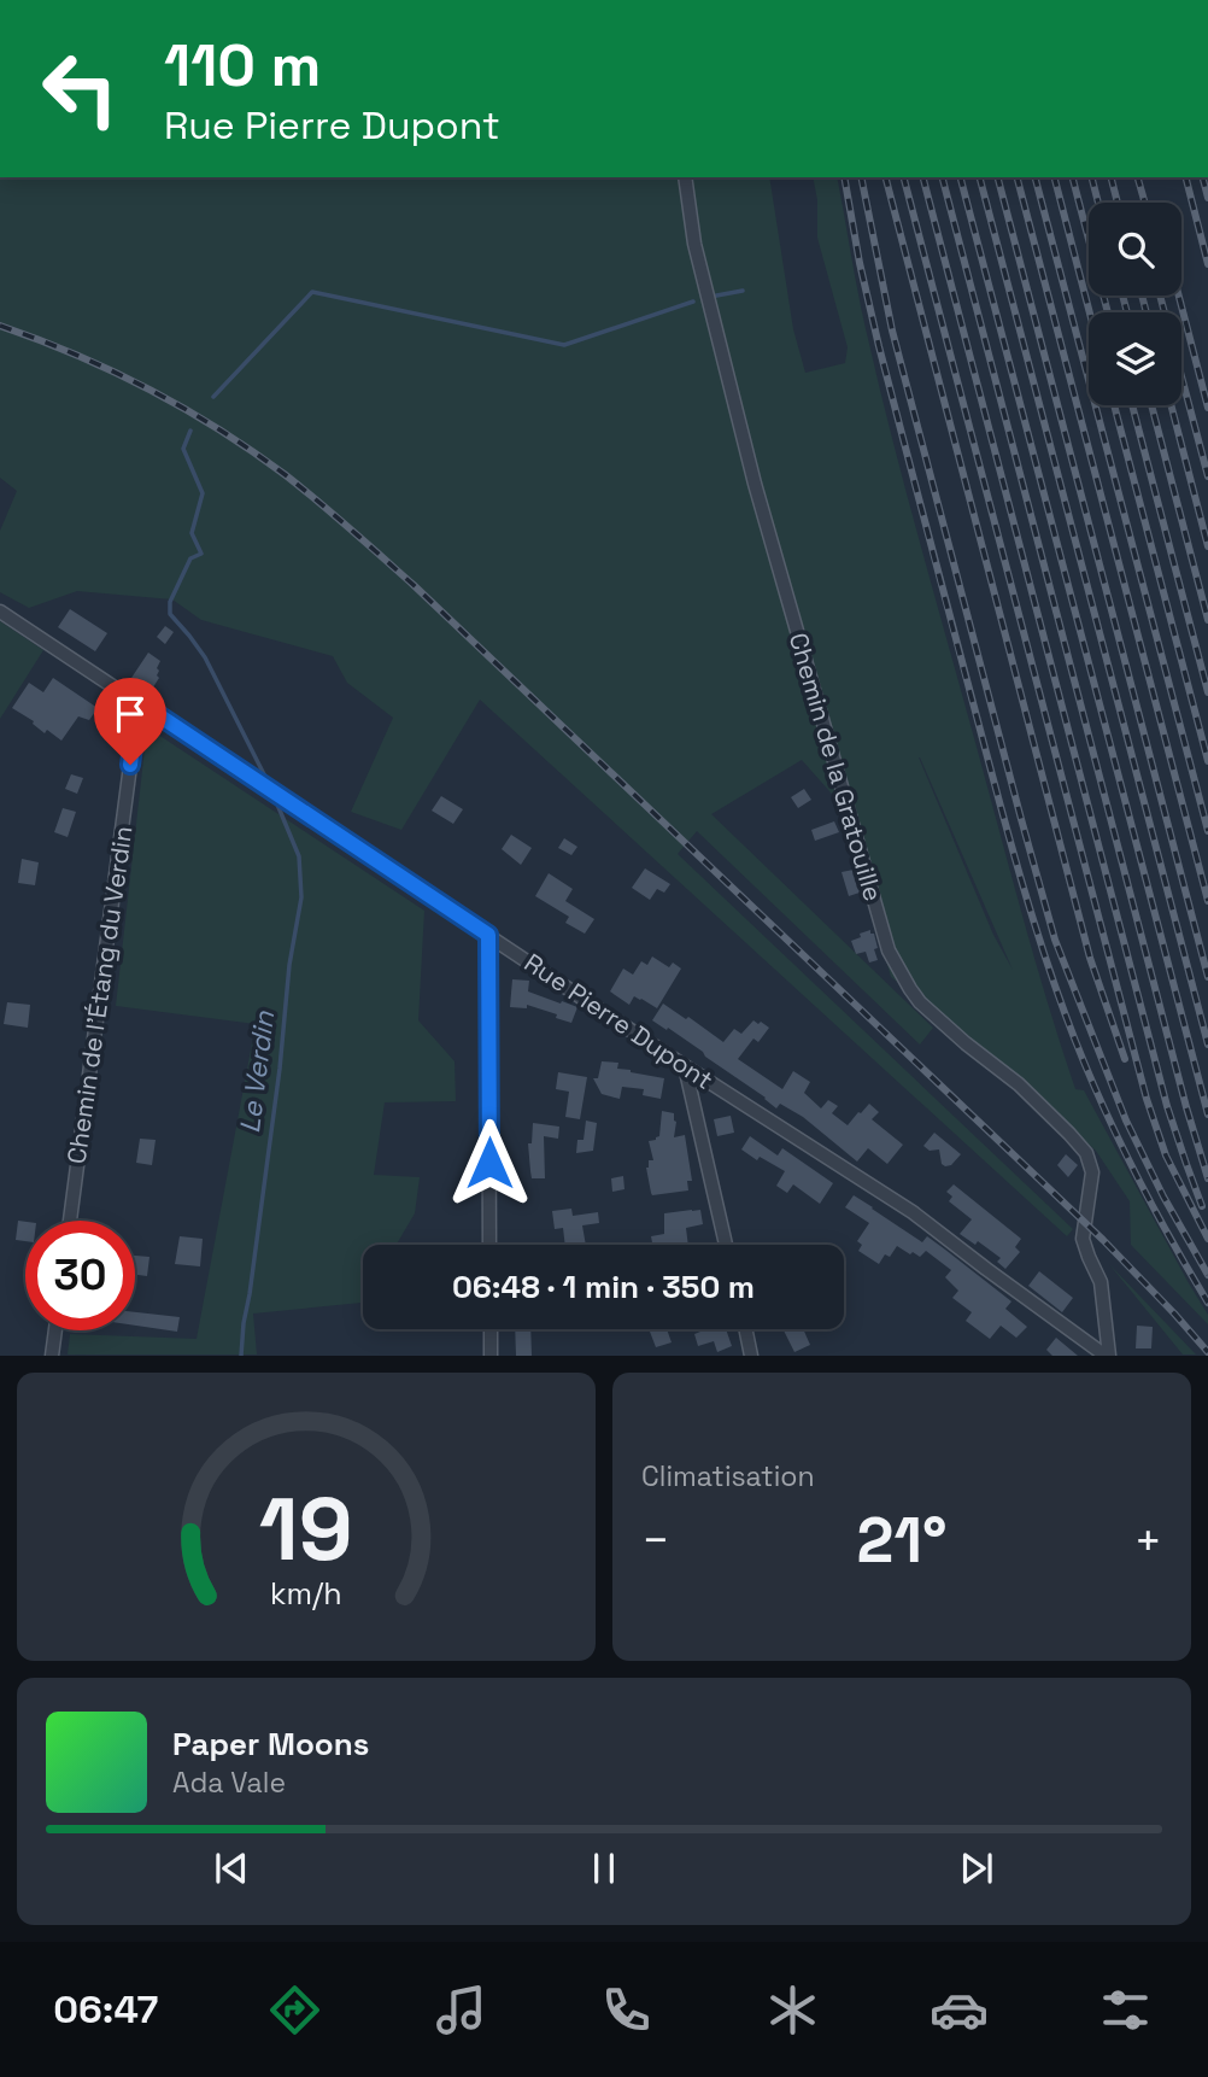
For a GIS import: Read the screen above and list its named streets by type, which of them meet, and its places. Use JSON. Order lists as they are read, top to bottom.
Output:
{
  "streets": {
    "street": ["Chemin de la Gratouille", "Chemin de l'Étang du Verdin", "Rue Pierre Dupont"]
  },
  "crossings": [
    ["Chemin de la Gratouille", "Rue Pierre Dupont"],
    ["Chemin de l'Étang du Verdin", "Rue Pierre Dupont"]
  ],
  "water": ["Le Verdin"],
  "page": {
    "turn": ["110 m", "Rue Pierre Dupont"],
    "limit": "30",
    "trip": "06:48 · 1 min · 350 m",
    "tile": "Climatisation",
    "heat": ["−", "21°", "+"],
    "song": ["Paper Moons", "Ada Vale"],
    "tabs": "06:47",
    "gauge": ["19", "km/h"]
  }
}
